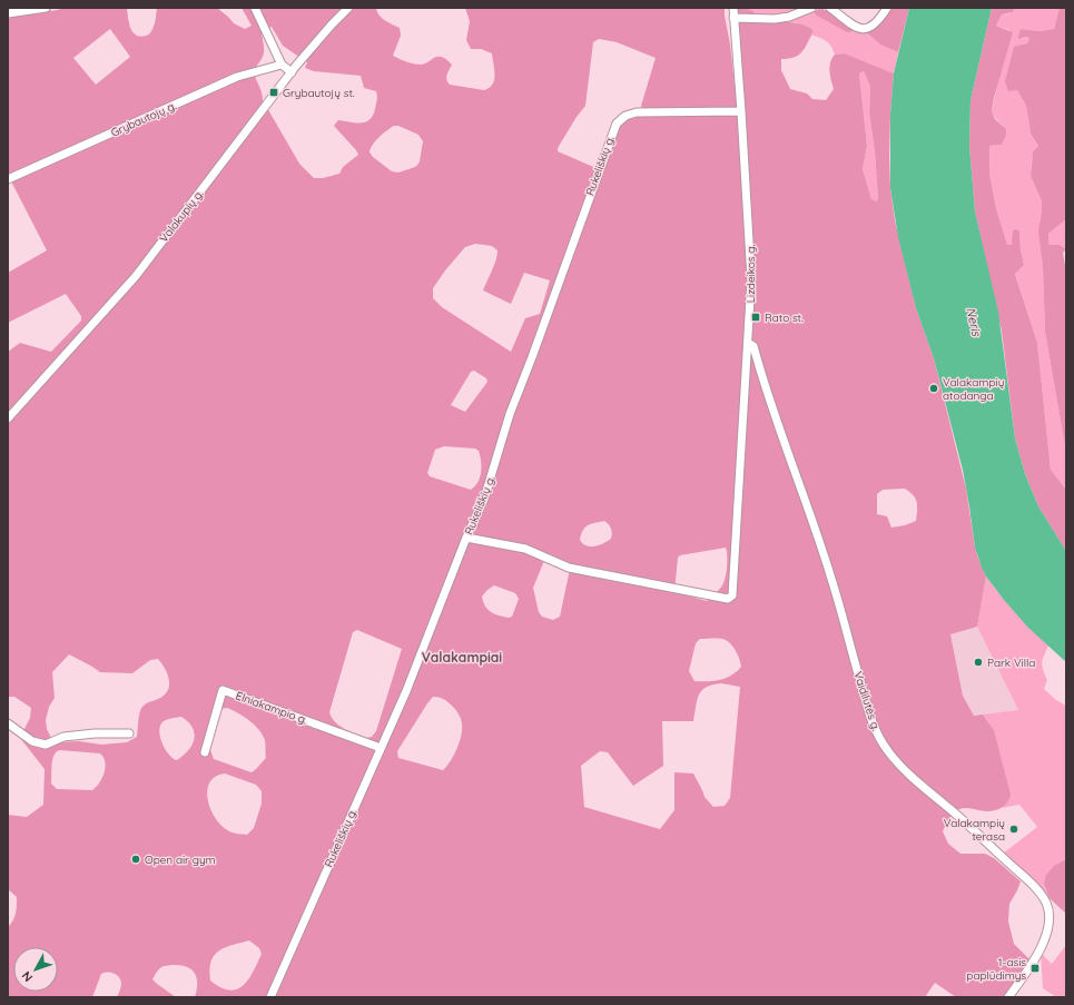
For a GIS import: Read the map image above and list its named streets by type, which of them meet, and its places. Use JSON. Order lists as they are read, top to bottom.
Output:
{
  "streets": {
    "street": [
      "Grybautojų g.",
      "Rukeliškių g.",
      "Valakupių g.",
      "Lizdeikos g.",
      "Vaidilutės g.",
      "Elniakampio g."
    ]
  },
  "crossings": [
    ["Rukeliškių g.", "Lizdeikos g."],
    ["Rukeliškių g.", "Elniakampio g."],
    ["Lizdeikos g.", "Vaidilutės g."]
  ],
  "districts": ["Valakampiai"],
  "water": ["Neris"],
  "places": {
    "transit": ["Grybautojų st.", "Rato st.", "1-asis paplūdimys"],
    "other": [
      "Valakampių atodanga",
      "Park Villa",
      "Valakampių terasa",
      "Open air gym"
    ]
  },
  "north": "bottom left"
}
